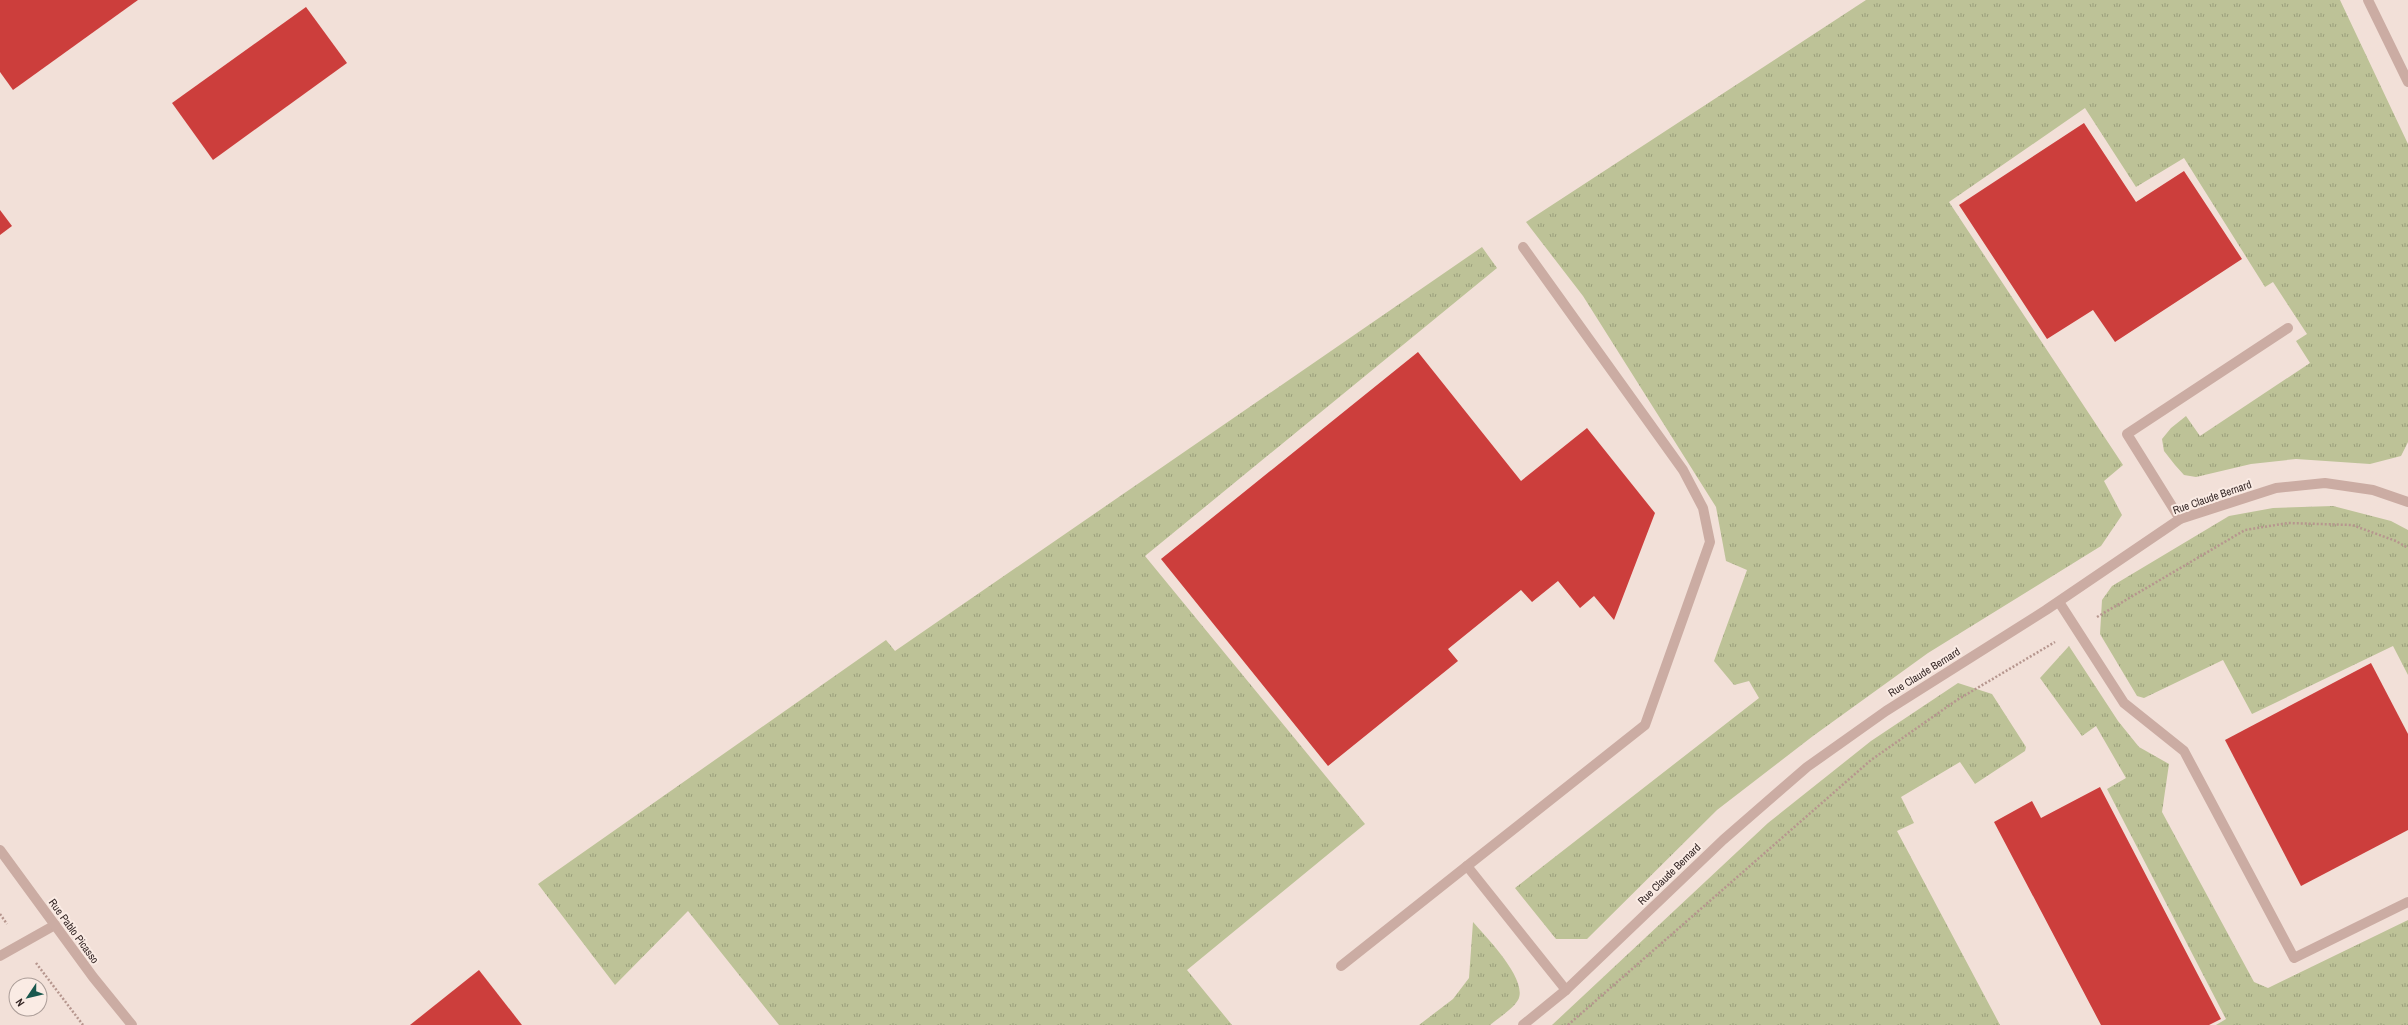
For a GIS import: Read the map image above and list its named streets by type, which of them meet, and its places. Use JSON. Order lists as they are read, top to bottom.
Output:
{
  "streets": {
    "street": ["Rue Claude Bernard", "Rue Pablo Picasso"]
  },
  "north": "bottom left"
}
